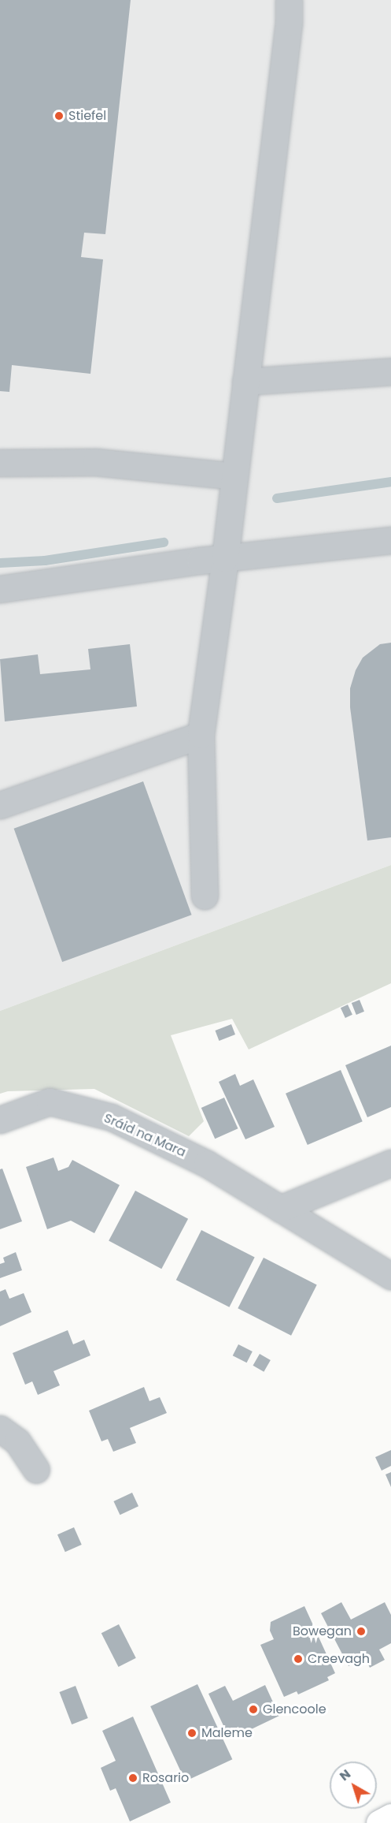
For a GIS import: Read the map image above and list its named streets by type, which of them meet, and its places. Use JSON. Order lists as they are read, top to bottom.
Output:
{
  "streets": {
    "street": ["Sráid na Mara"]
  },
  "places": [
    "Stiefel",
    "Bowegan",
    "Creevagh",
    "Glencoole",
    "Maleme",
    "Rosario"
  ],
  "north": "top left"
}
